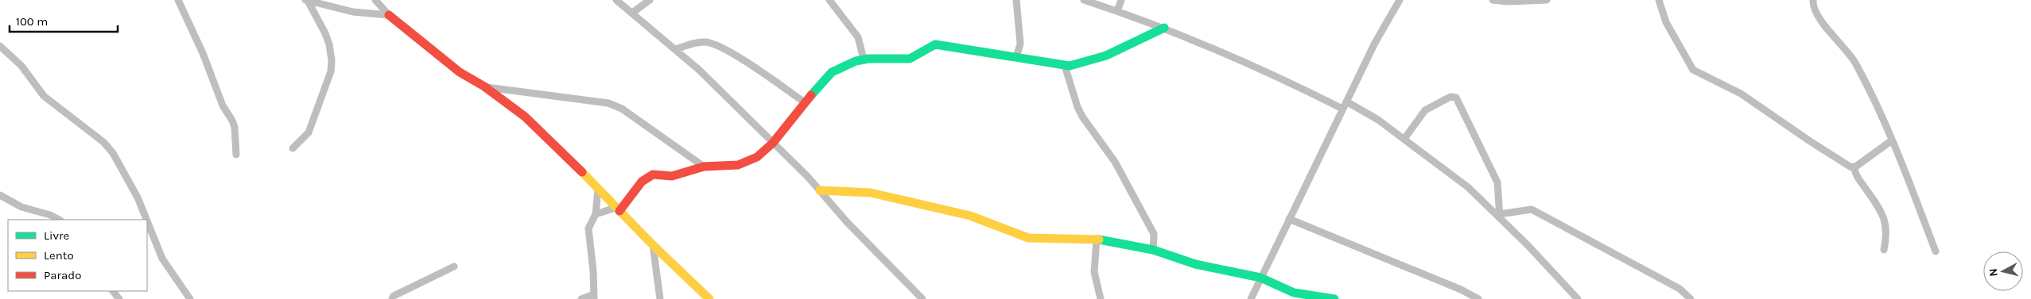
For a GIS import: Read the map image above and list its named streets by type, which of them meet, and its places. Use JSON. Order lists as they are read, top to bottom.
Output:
{
  "legend": ["Livre", "Lento", "Parado"],
  "scale_bar": "100 m",
  "north": "left"
}
